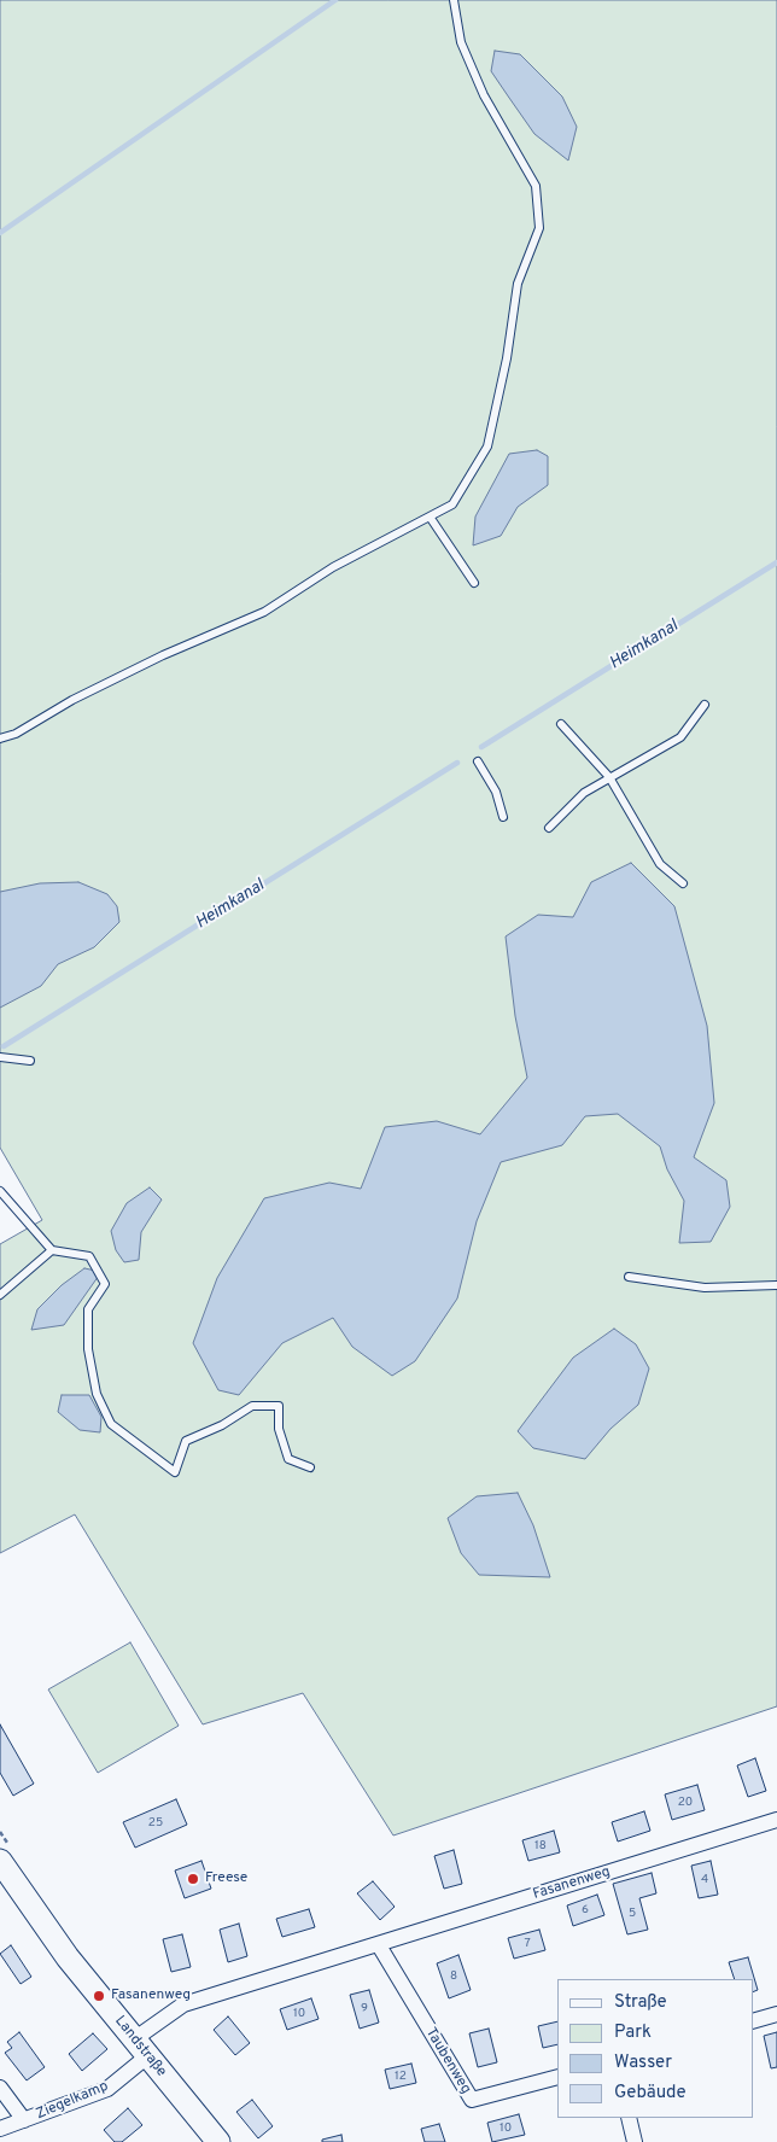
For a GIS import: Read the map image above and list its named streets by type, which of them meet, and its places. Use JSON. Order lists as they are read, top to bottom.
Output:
{
  "streets": {
    "street": [
      "Fasanenweg",
      "Landstraße",
      "Taubenweg",
      "Ziegelkamp"
    ]
  },
  "crossings": [
    ["Fasanenweg", "Landstraße"],
    ["Fasanenweg", "Taubenweg"],
    ["Fasanenweg", "Ziegelkamp"],
    ["Landstraße", "Ziegelkamp"]
  ],
  "water": ["Heimkanal"],
  "places": ["Freese", "Fasanenweg"],
  "house_numbers": [
    "20",
    "25",
    "18",
    "4",
    "6",
    "5",
    "7",
    "8",
    "9",
    "10",
    "12",
    "10"
  ],
  "legend": [
    "Straße",
    "Park",
    "Wasser",
    "Gebäude"
  ]
}
